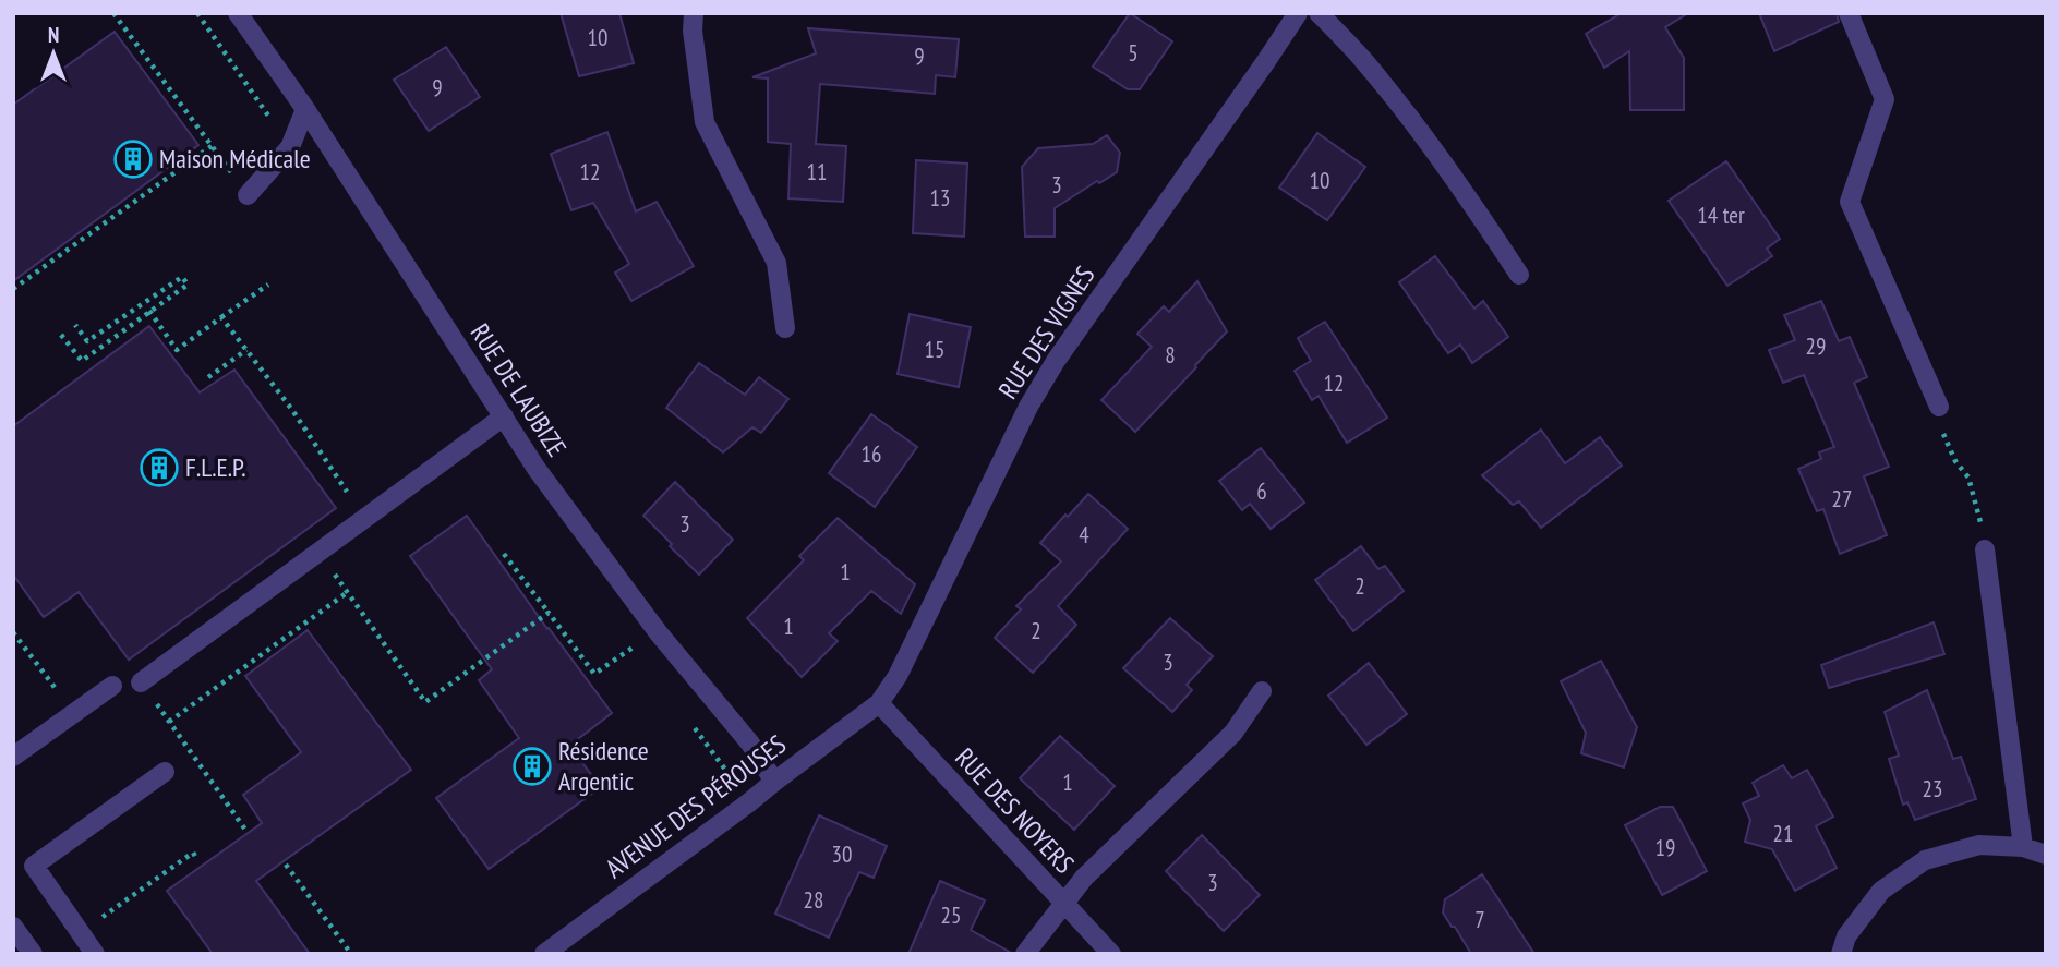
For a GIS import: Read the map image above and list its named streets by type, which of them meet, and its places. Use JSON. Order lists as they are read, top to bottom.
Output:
{
  "streets": {
    "street": [
      "RUE DES VIGNES",
      "RUE DE LAUBIZE",
      "AVENUE DES PÉROUSES",
      "RUE DES NOYERS"
    ]
  },
  "crossings": [
    ["RUE DES VIGNES", "AVENUE DES PÉROUSES"],
    ["RUE DES VIGNES", "RUE DES NOYERS"],
    ["RUE DE LAUBIZE", "AVENUE DES PÉROUSES"],
    ["AVENUE DES PÉROUSES", "RUE DES NOYERS"]
  ],
  "places": {
    "building": ["Maison Médicale", "F.L.E.P.", "Résidence Argentic"]
  },
  "house_numbers": [
    "10",
    "5",
    "9",
    "9",
    "12",
    "11",
    "10",
    "3",
    "13",
    "14 ter",
    "29",
    "15",
    "8",
    "12",
    "16",
    "6",
    "27",
    "3",
    "4",
    "1",
    "2",
    "1",
    "2",
    "3",
    "1",
    "23",
    "21",
    "19",
    "30",
    "3",
    "28",
    "25",
    "7"
  ],
  "north": "top"
}
